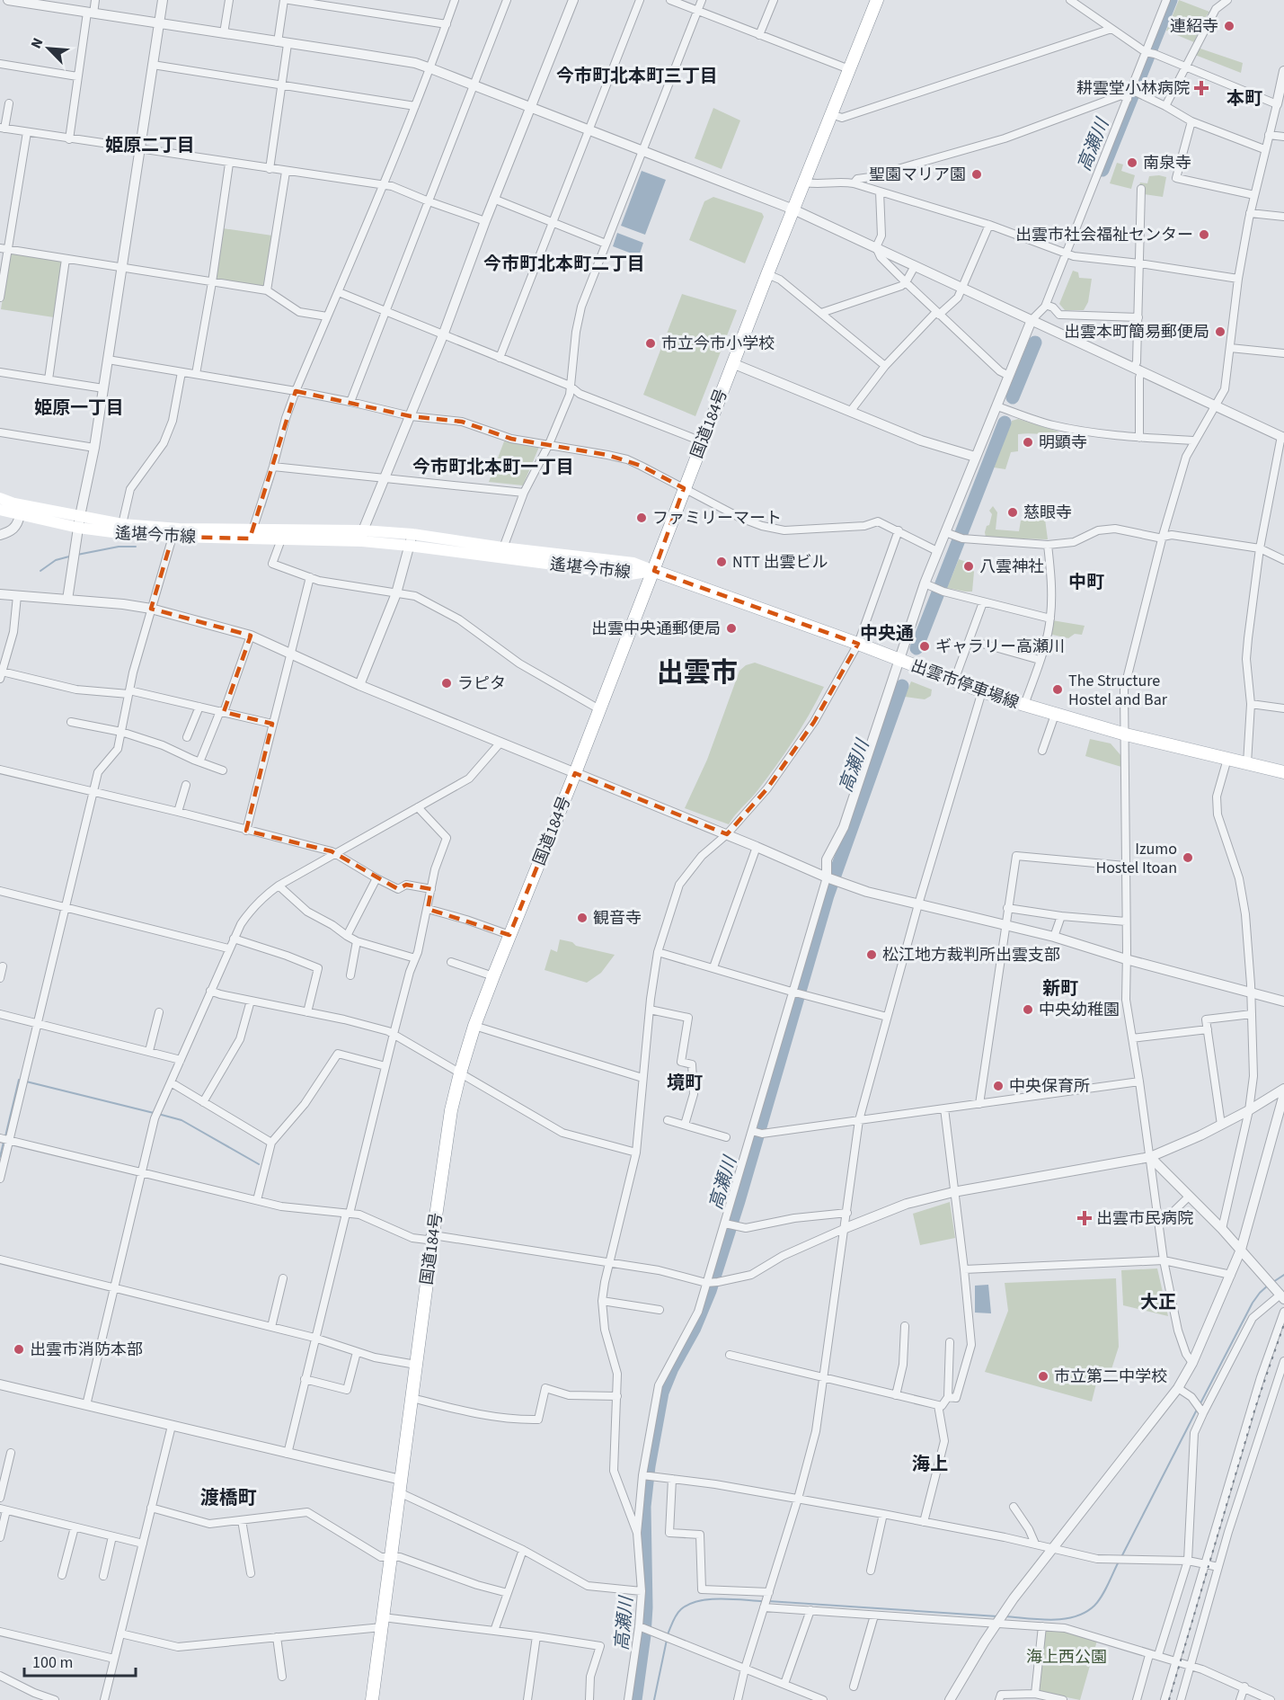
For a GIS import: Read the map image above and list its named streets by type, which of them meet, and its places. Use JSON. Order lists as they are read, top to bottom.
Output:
{
  "streets": {
    "main road": ["国道184号", "遙堪今市線", "出雲市停車場線"]
  },
  "crossings": [
    ["国道184号", "遙堪今市線"],
    ["国道184号", "出雲市停車場線"],
    ["遙堪今市線", "出雲市停車場線"]
  ],
  "districts": [
    "今市町北本町三丁目",
    "本町",
    "姫原二丁目",
    "今市町北本町二丁目",
    "姫原一丁目",
    "今市町北本町一丁目",
    "中町",
    "中央通",
    "出雲市",
    "新町",
    "境町",
    "大正",
    "海上",
    "渡橋町"
  ],
  "water": ["高瀬川"],
  "parks": ["海上西公園"],
  "places": {
    "other": [
      "連紹寺",
      "南泉寺",
      "聖園マリア園",
      "出雲市社会福祉センター",
      "出雲本町簡易郵便局",
      "市立今市小学校",
      "明顕寺",
      "慈眼寺",
      "ファミリーマート",
      "NTT 出雲ビル",
      "八雲神社",
      "出雲中央通郵便局",
      "ギャラリー高瀬川",
      "ラピタ",
      "The Structure Hostel and Bar",
      "Izumo Hostel Itoan",
      "観音寺",
      "松江地方裁判所出雲支部",
      "中央幼稚園",
      "中央保育所",
      "出雲市消防本部",
      "市立第二中学校"
    ],
    "health": ["耕雲堂小林病院", "出雲市民病院"]
  },
  "scale_bar": "100 m",
  "north": "top left"
}
